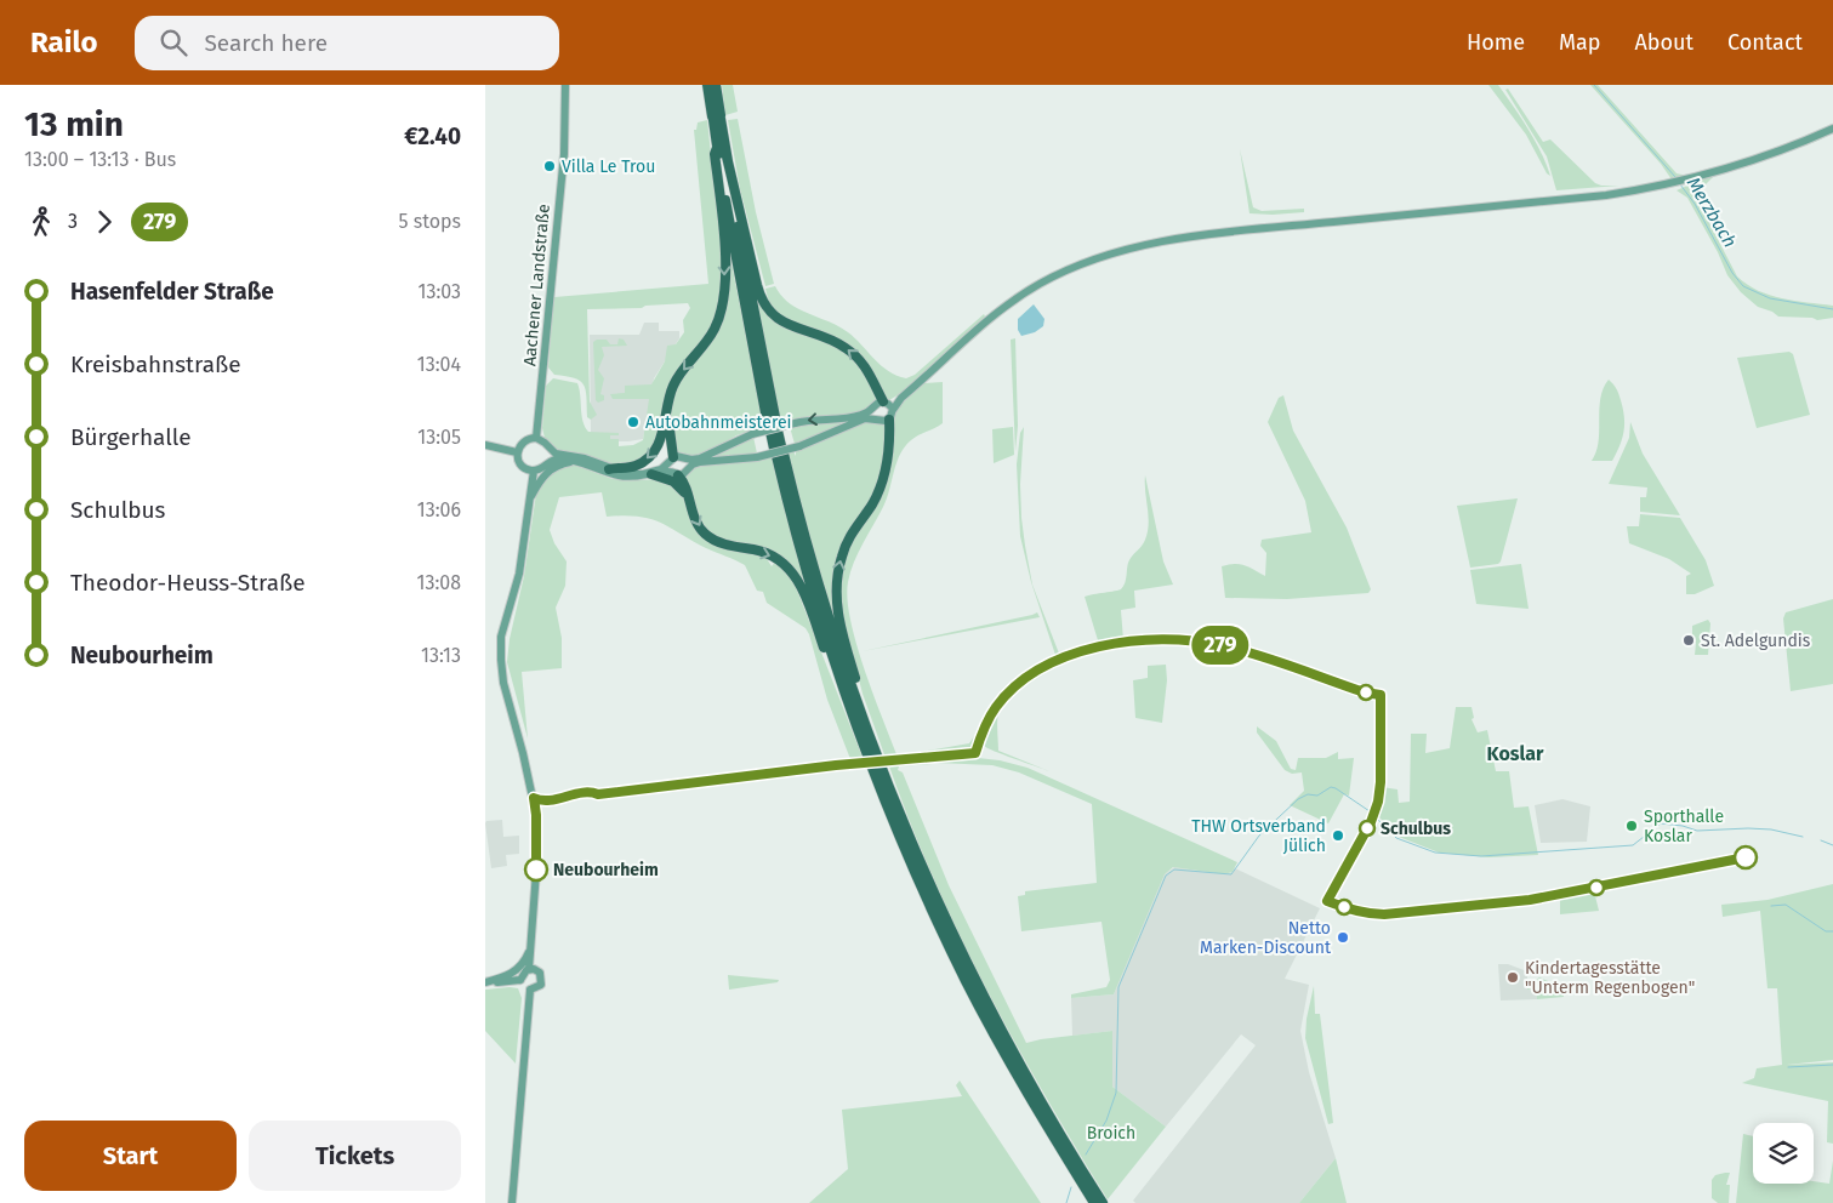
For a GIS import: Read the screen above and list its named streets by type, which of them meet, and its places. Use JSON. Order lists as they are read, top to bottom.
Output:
{
  "streets": {
    "main road": ["Aachener Landstraße"]
  },
  "districts": ["Koslar"],
  "water": ["Merzbach"],
  "parks": ["Broich"],
  "places": [
    "Villa Le Trou",
    "Autobahnmeisterei",
    "St. Adelgundis",
    "Sporthalle Koslar",
    "Schulbus",
    "THW Ortsverband Jülich",
    "Neubourheim",
    "Netto Marken-Discount",
    "Kindertagesstätte \"Unterm Regenbogen\""
  ],
  "lines": ["bus line 279"],
  "page": {
    "header": "Railo",
    "search": "Search here",
    "nav": [
      "Home",
      "Map",
      "About",
      "Contact"
    ],
    "heading": ["13 min", "13:00 – 13:13 · Bus", "€2.40"],
    "on_map": "279",
    "legs": ["3", "279", "5 stops"],
    "list": [
      {
        "name": "Hasenfelder Straße",
        "value": "13:03"
      },
      {
        "name": "Kreisbahnstraße",
        "value": "13:04"
      },
      {
        "name": "Bürgerhalle",
        "value": "13:05"
      },
      {
        "name": "Schulbus",
        "value": "13:06"
      },
      {
        "name": "Theodor-Heuss-Straße",
        "value": "13:08"
      },
      {
        "name": "Neubourheim",
        "value": "13:13"
      }
    ],
    "buttons": ["Start", "Tickets"]
  }
}
